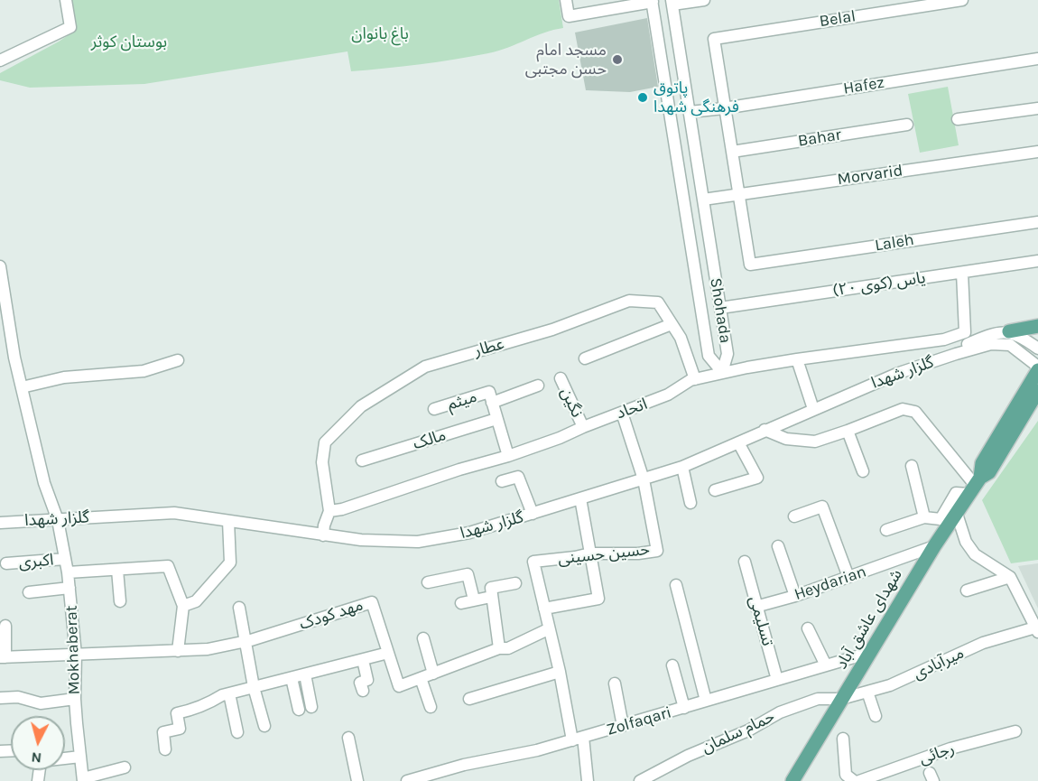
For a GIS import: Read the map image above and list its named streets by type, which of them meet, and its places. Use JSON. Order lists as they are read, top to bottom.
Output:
{
  "streets": {
    "main road": ["شهدای عاشق آباد"],
    "street": [
      "Belal",
      "Hafez",
      "Bahar",
      "Morvarid",
      "Laleh",
      "یاس (کوی ۲۰)",
      "Shohada",
      "عطار",
      "گلزار شهدا",
      "میثم",
      "نگین",
      "اتحاد",
      "مالک",
      "حسین حسینی",
      "اکبری",
      "Heydarian",
      "مهد کودک",
      "تسلیمی",
      "Mokhaberat",
      "میرآبادی",
      "Zolfaqari",
      "حمام سلمان",
      "رجائی"
    ]
  },
  "crossings": [
    ["Belal", "Hafez"],
    ["Hafez", "Shohada"],
    ["Morvarid", "Laleh"],
    ["Morvarid", "Shohada"],
    ["یاس (کوی ۲۰)", "Shohada"],
    ["یاس (کوی ۲۰)", "اتحاد"],
    ["Shohada", "اتحاد"],
    ["عطار", "اتحاد"],
    ["گلزار شهدا", "حسین حسینی"],
    ["گلزار شهدا", "Mokhaberat"],
    ["نگین", "اتحاد"],
    ["حسین حسینی", "مهد کودک"],
    ["حسین حسینی", "Zolfaqari"],
    ["اکبری", "Mokhaberat"],
    ["Heydarian", "شهدای عاشق آباد"],
    ["Heydarian", "تسلیمی"],
    ["مهد کودک", "Mokhaberat"],
    ["شهدای عاشق آباد", "میرآبادی"],
    ["شهدای عاشق آباد", "Zolfaqari"],
    ["شهدای عاشق آباد", "حمام سلمان"],
    ["تسلیمی", "Zolfaqari"],
    ["میرآبادی", "حمام سلمان"]
  ],
  "parks": ["باغ بانوان", "بوستان کوثر"],
  "places": ["مسجد امام حسن مجتبی", "پاتوق فرهنگی شهدا"],
  "north": "bottom"
}
